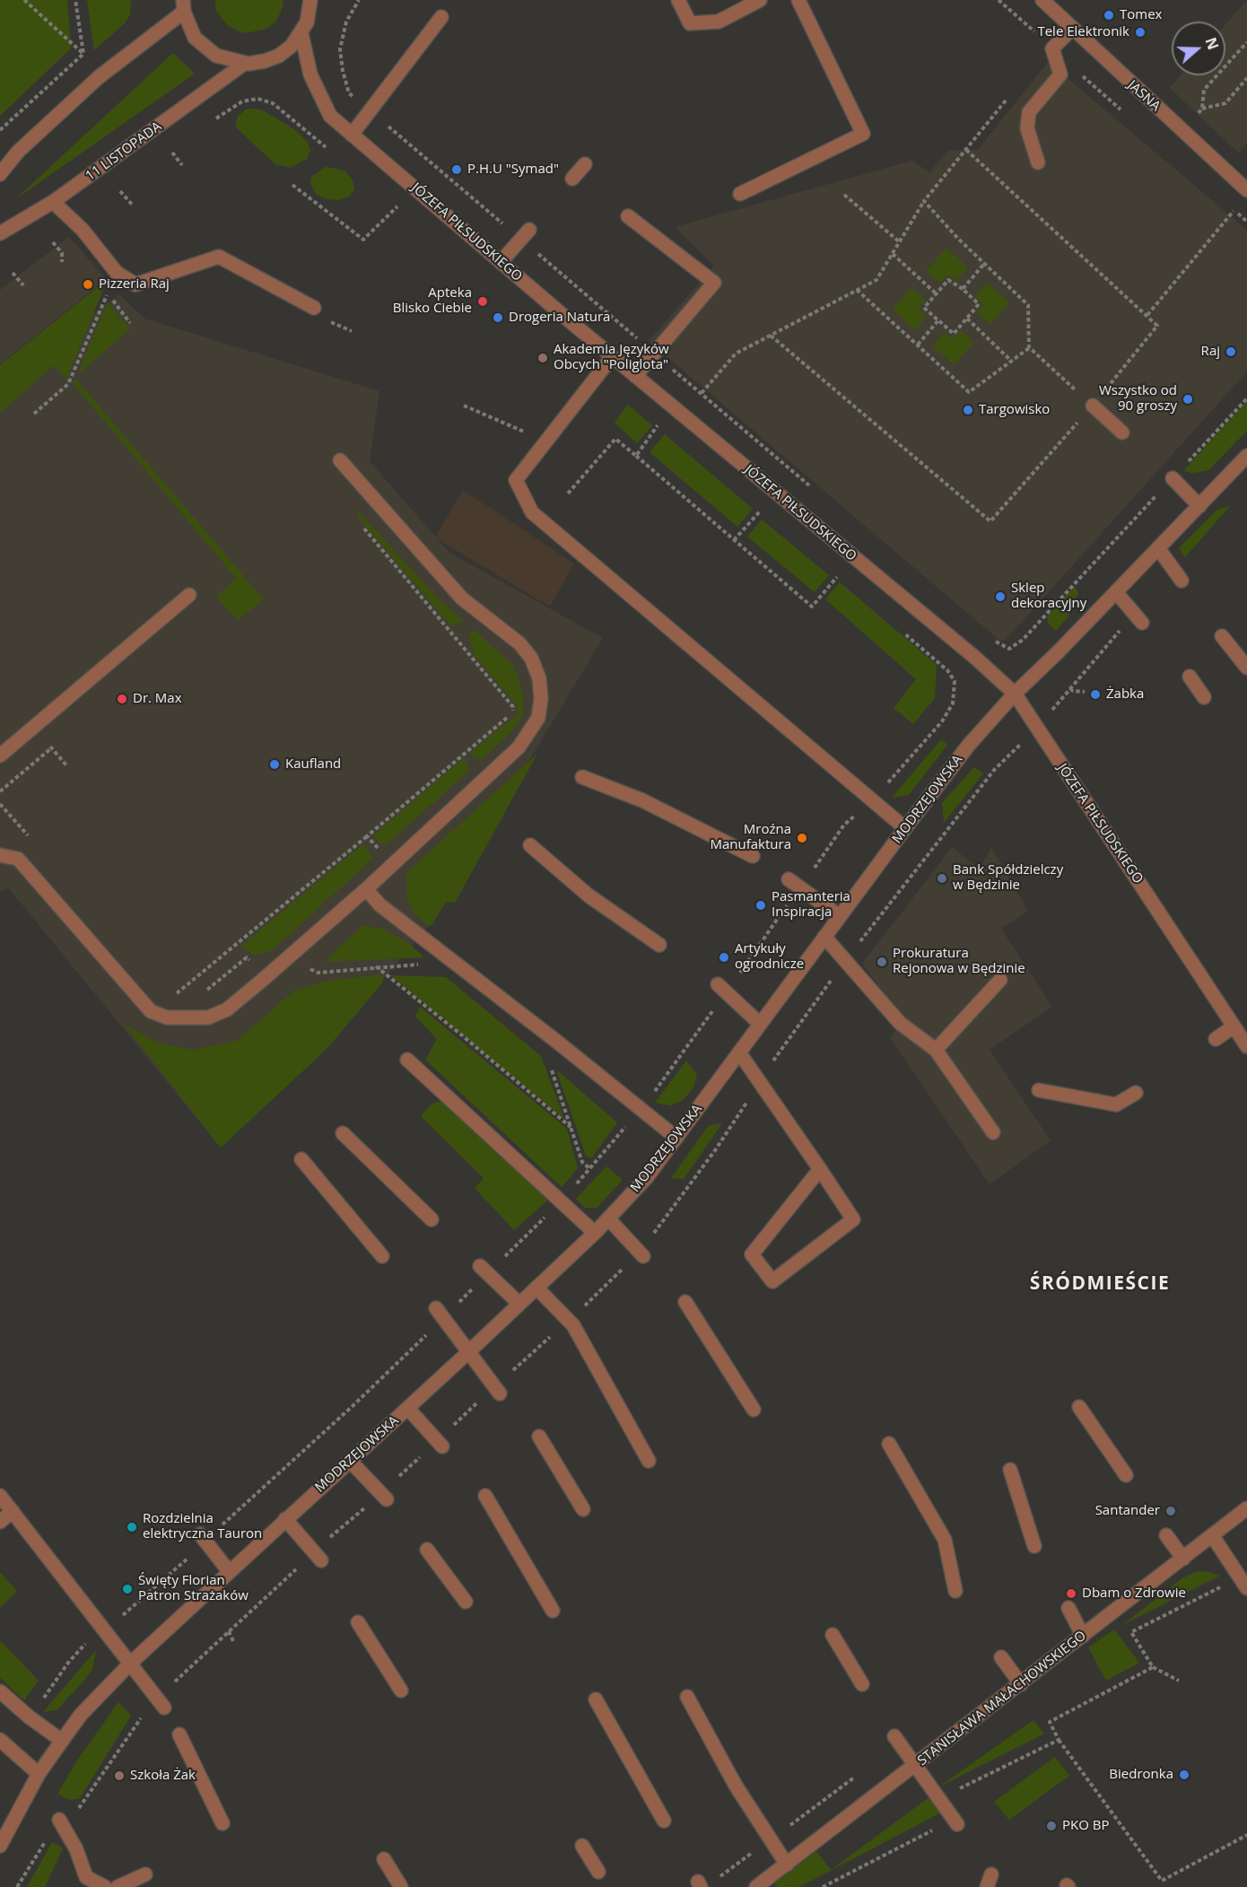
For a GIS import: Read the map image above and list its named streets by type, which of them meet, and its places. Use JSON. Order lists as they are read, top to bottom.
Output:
{
  "streets": {
    "street": [
      "JASNA",
      "11 LISTOPADA",
      "JÓZEFA PIŁSUDSKIEGO",
      "MODRZEJOWSKA",
      "STANISŁAWA MAŁACHOWSKIEGO"
    ]
  },
  "crossings": [
    ["JÓZEFA PIŁSUDSKIEGO", "MODRZEJOWSKA"]
  ],
  "districts": ["ŚRÓDMIEŚCIE"],
  "places": [
    "Tomex",
    "Tele Elektronik",
    "P.H.U \"Symad\"",
    "Pizzeria Raj",
    "Apteka Blisko Ciebie",
    "Drogeria Natura",
    "Raj",
    "Akademia Języków Obcych \"Poliglota\"",
    "Wszystko od 90 groszy",
    "Targowisko",
    "Sklep dekoracyjny",
    "Żabka",
    "Dr. Max",
    "Kaufland",
    "Mroźna Manufaktura",
    "Bank Spółdzielczy w Będzinie",
    "Pasmanteria Inspiracja",
    "Artykuły ogrodnicze",
    "Prokuratura Rejonowa w Będzinie",
    "Santander",
    "Rozdzielnia elektryczna Tauron",
    "Święty Florian Patron Strażaków",
    "Dbam o Zdrowie",
    "Biedronka",
    "Szkoła Żak",
    "PKO BP"
  ],
  "north": "right"
}
